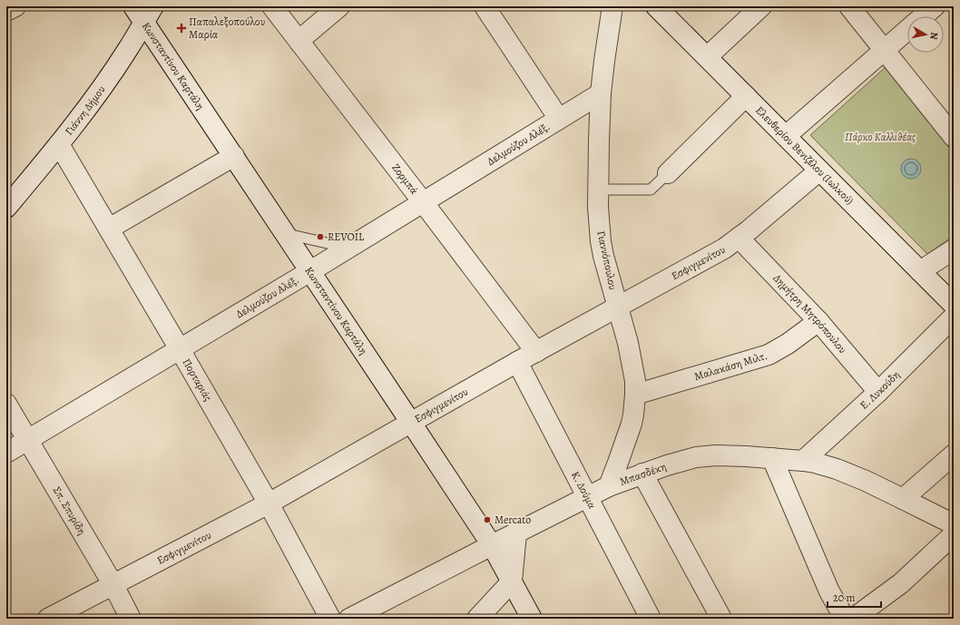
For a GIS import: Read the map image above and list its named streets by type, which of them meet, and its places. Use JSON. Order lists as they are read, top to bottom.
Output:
{
  "streets": {
    "street": [
      "Κωνσταντίνου Καρτάλη",
      "Γιάννη Δήμου",
      "Δελμούζου Αλέξ.",
      "Ελευθερίου Βενιζέλου (Ιωλκού)",
      "Ζορμπά",
      "Γιαννόπουλου",
      "Εσφιγμενίτου",
      "Δημήτρη Μητρόπουλου",
      "Μαλακάση Μιλτ.",
      "Πορταριάς",
      "Ε. Λυκούδη",
      "Μπασδέκη",
      "Κ. Δούμα",
      "Σπ. Σπυρίδη"
    ]
  },
  "crossings": [
    ["Κωνσταντίνου Καρτάλη", "Γιάννη Δήμου"],
    ["Κωνσταντίνου Καρτάλη", "Δελμούζου Αλέξ."],
    ["Κωνσταντίνου Καρτάλη", "Εσφιγμενίτου"],
    ["Κωνσταντίνου Καρτάλη", "Μπασδέκη"],
    ["Γιάννη Δήμου", "Πορταριάς"],
    ["Δελμούζου Αλέξ.", "Ζορμπά"],
    ["Δελμούζου Αλέξ.", "Γιαννόπουλου"],
    ["Δελμούζου Αλέξ.", "Πορταριάς"],
    ["Δελμούζου Αλέξ.", "Σπ. Σπυρίδη"],
    ["Ελευθερίου Βενιζέλου (Ιωλκού)", "Εσφιγμενίτου"],
    ["Ζορμπά", "Εσφιγμενίτου"],
    ["Γιαννόπουλου", "Εσφιγμενίτου"],
    ["Γιαννόπουλου", "Μαλακάση Μιλτ."],
    ["Γιαννόπουλου", "Μπασδέκη"],
    ["Εσφιγμενίτου", "Δημήτρη Μητρόπουλου"],
    ["Εσφιγμενίτου", "Πορταριάς"],
    ["Εσφιγμενίτου", "Κ. Δούμα"],
    ["Εσφιγμενίτου", "Σπ. Σπυρίδη"],
    ["Δημήτρη Μητρόπουλου", "Μαλακάση Μιλτ."],
    ["Δημήτρη Μητρόπουλου", "Ε. Λυκούδη"],
    ["Ε. Λυκούδη", "Μπασδέκη"],
    ["Μπασδέκη", "Κ. Δούμα"]
  ],
  "parks": ["Πάρκο Καλλιθέας"],
  "places": {
    "health": ["Παπαλεξοπούλου Μαρία"],
    "other": ["REVOIL", "Mercato"]
  },
  "scale_bar": "20 m",
  "north": "right"
}
